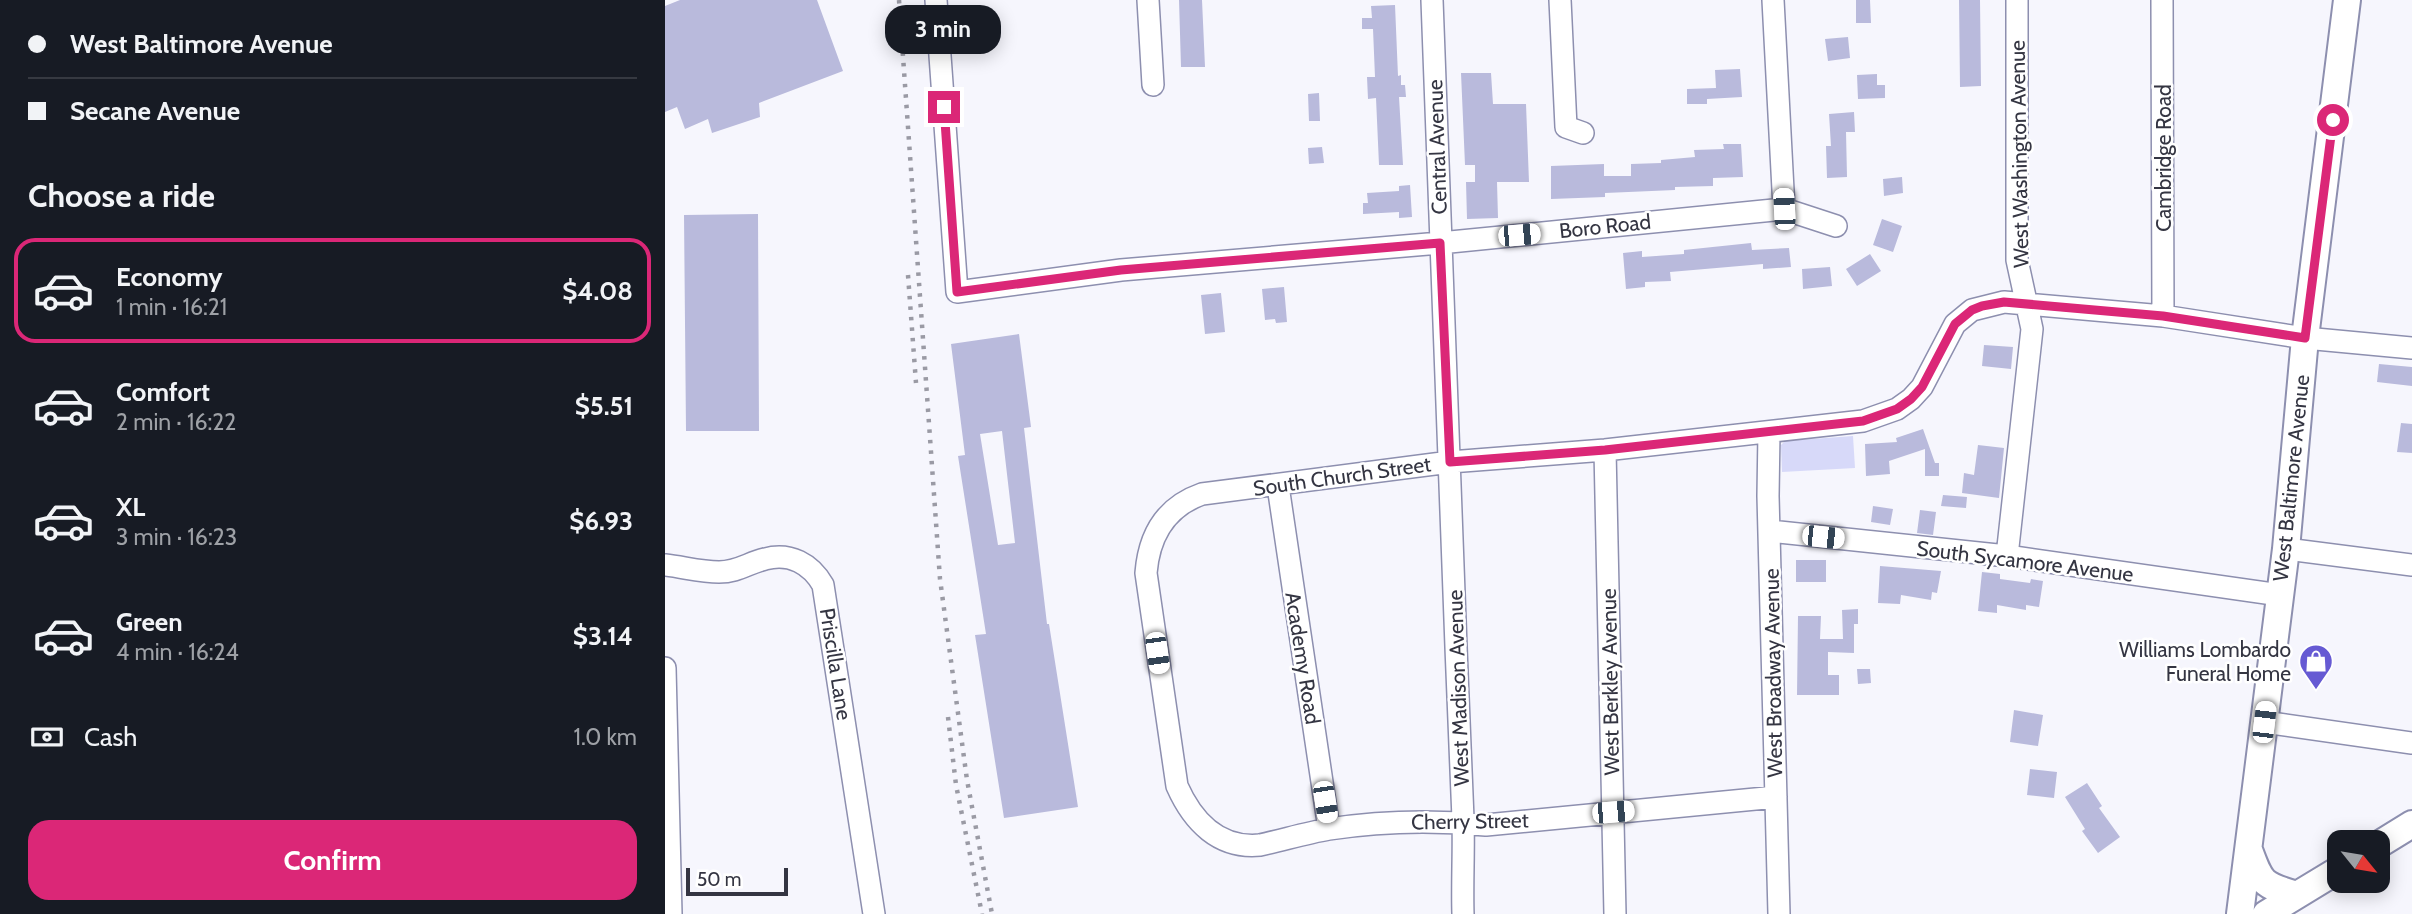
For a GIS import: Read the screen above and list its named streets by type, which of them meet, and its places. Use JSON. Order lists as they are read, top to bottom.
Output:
{
  "streets": {
    "main road": ["West Baltimore Avenue"],
    "street": [
      "Central Avenue",
      "West Washington Avenue",
      "Cambridge Road",
      "Boro Road",
      "South Church Street",
      "South Sycamore Avenue",
      "Academy Road",
      "Priscilla Lane",
      "West Broadway Avenue",
      "West Berkley Avenue",
      "West Madison Avenue",
      "Cherry Street"
    ]
  },
  "crossings": [
    ["Central Avenue", "Boro Road"],
    ["Central Avenue", "South Church Street"],
    ["Central Avenue", "West Madison Avenue"],
    ["West Washington Avenue", "South Church Street"],
    ["West Washington Avenue", "South Sycamore Avenue"],
    ["Cambridge Road", "South Church Street"],
    ["South Church Street", "West Baltimore Avenue"],
    ["South Church Street", "Academy Road"],
    ["South Church Street", "West Broadway Avenue"],
    ["South Church Street", "West Berkley Avenue"],
    ["South Church Street", "West Madison Avenue"],
    ["South Church Street", "Cherry Street"],
    ["West Baltimore Avenue", "South Sycamore Avenue"],
    ["South Sycamore Avenue", "West Broadway Avenue"],
    ["Academy Road", "Cherry Street"],
    ["West Broadway Avenue", "Cherry Street"],
    ["West Berkley Avenue", "Cherry Street"],
    ["West Madison Avenue", "Cherry Street"]
  ],
  "places": {
    "shop": ["Williams Lombardo Funeral Home"]
  },
  "scale_bar": "50 m",
  "north": "bottom right",
  "page": {
    "banner": ["West Baltimore Avenue", "Secane Avenue"],
    "bubble": "3 min",
    "heading": "Choose a ride",
    "list": [
      {
        "name": "Economy",
        "note": "1 min · 16:21",
        "value": "$4.08"
      },
      {
        "name": "Comfort",
        "note": "2 min · 16:22",
        "value": "$5.51"
      },
      {
        "name": "XL",
        "note": "3 min · 16:23",
        "value": "$6.93"
      },
      {
        "name": "Green",
        "note": "4 min · 16:24",
        "value": "$3.14"
      }
    ],
    "pay": ["Cash", "1.0 km"],
    "buttons": "Confirm",
    "scale": "50 m"
  }
}
